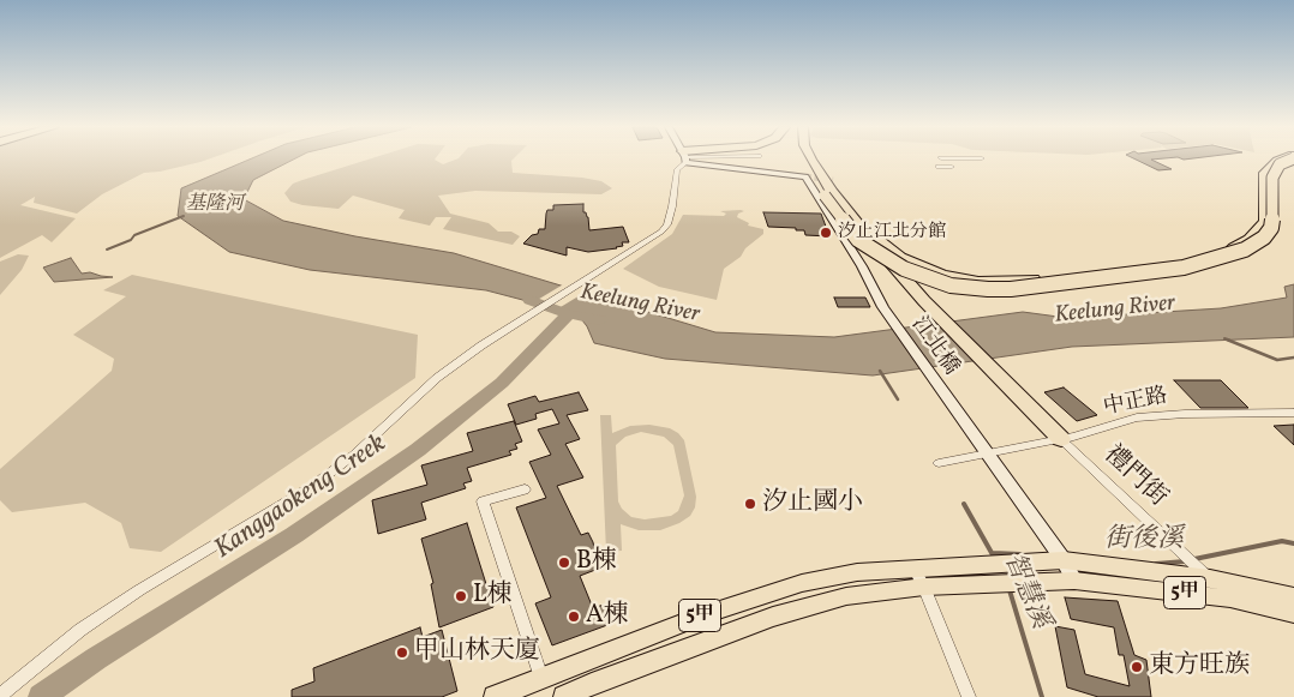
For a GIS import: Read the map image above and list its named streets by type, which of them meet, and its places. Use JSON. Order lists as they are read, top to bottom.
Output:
{
  "streets": {
    "main road": ["5甲"],
    "street": ["江北橋", "中正路", "禮門街"]
  },
  "crossings": [
    ["江北橋", "中正路"],
    ["江北橋", "5甲"],
    ["中正路", "禮門街"],
    ["禮門街", "5甲"]
  ],
  "water": [
    "基隆河",
    "Keelung River",
    "Kanggaokeng Creek",
    "街後溪",
    "智慧溪"
  ],
  "places": [
    "汐止江北分館",
    "汐止國小",
    "B棟",
    "L棟",
    "A棟",
    "甲山林天廈",
    "東方旺族"
  ]
}
